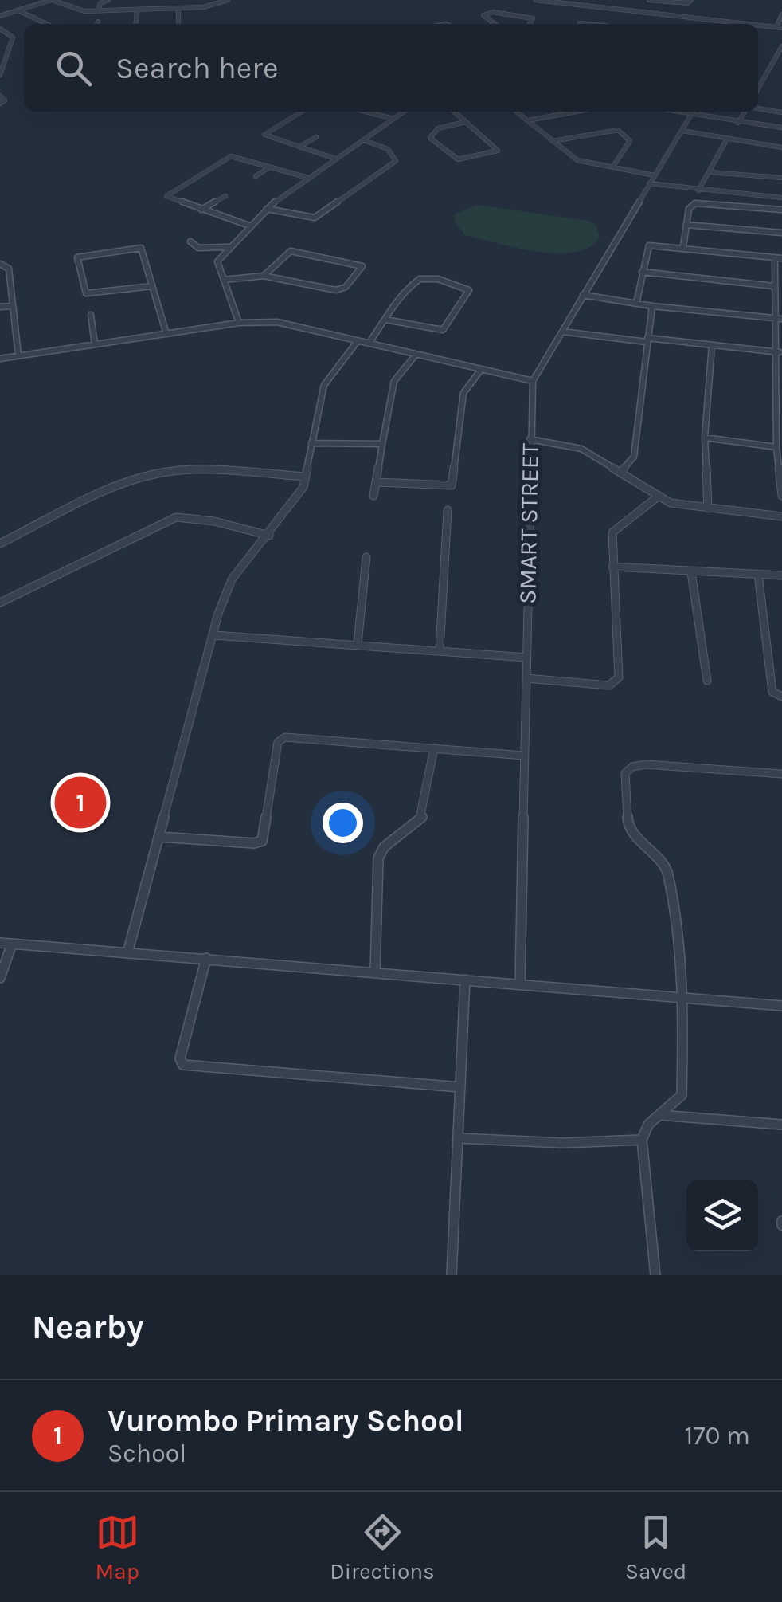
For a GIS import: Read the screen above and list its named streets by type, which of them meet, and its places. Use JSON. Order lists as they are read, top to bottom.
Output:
{
  "streets": {
    "street": ["SMART STREET"]
  },
  "page": {
    "search": "Search here",
    "pins": "1",
    "heading": "Nearby",
    "list": [
      {
        "mark": "1",
        "name": "Vurombo Primary School",
        "note": "School",
        "value": "170 m"
      }
    ],
    "nav": ["Map", "Directions", "Saved"]
  }
}
